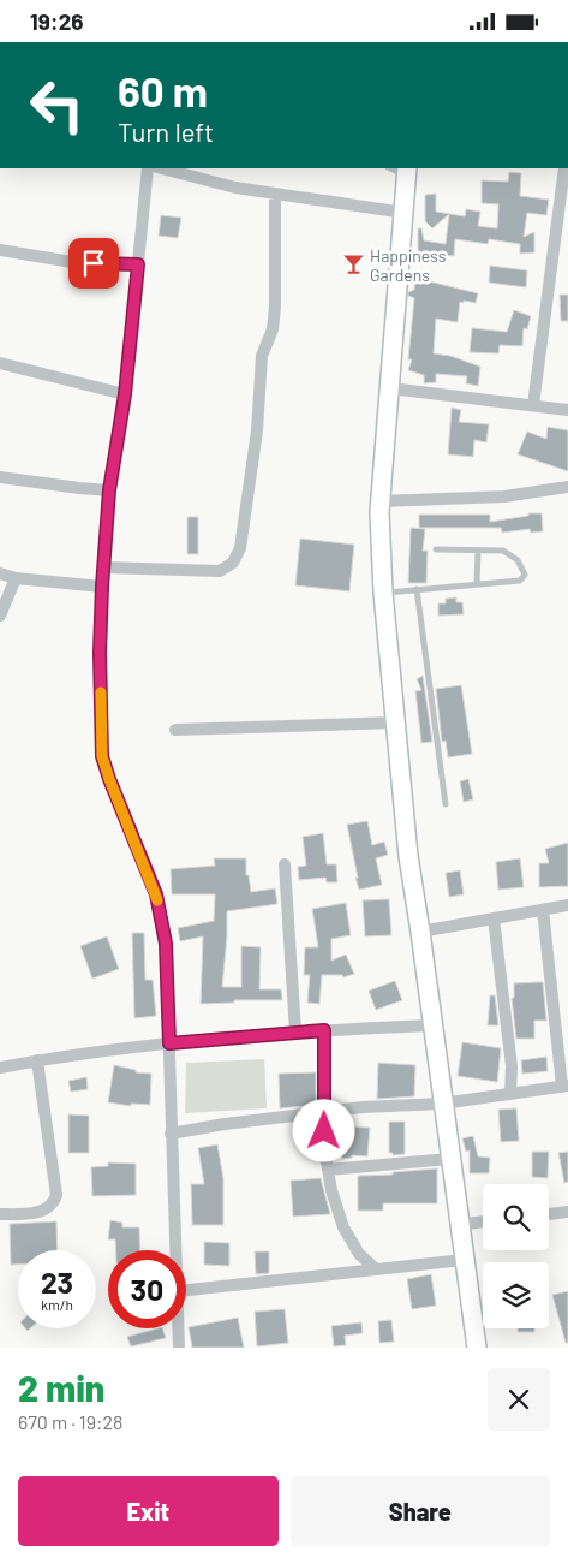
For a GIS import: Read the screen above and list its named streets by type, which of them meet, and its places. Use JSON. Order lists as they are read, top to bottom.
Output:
{
  "places": {
    "bar": ["Happiness Gardens"]
  },
  "page": {
    "status": "19:26",
    "turn": ["60 m", "Turn left"],
    "speed": "23 km/h",
    "limit": "30",
    "heading": ["2 min", "670 m · 19:28"],
    "buttons": ["Exit", "Share"]
  }
}
